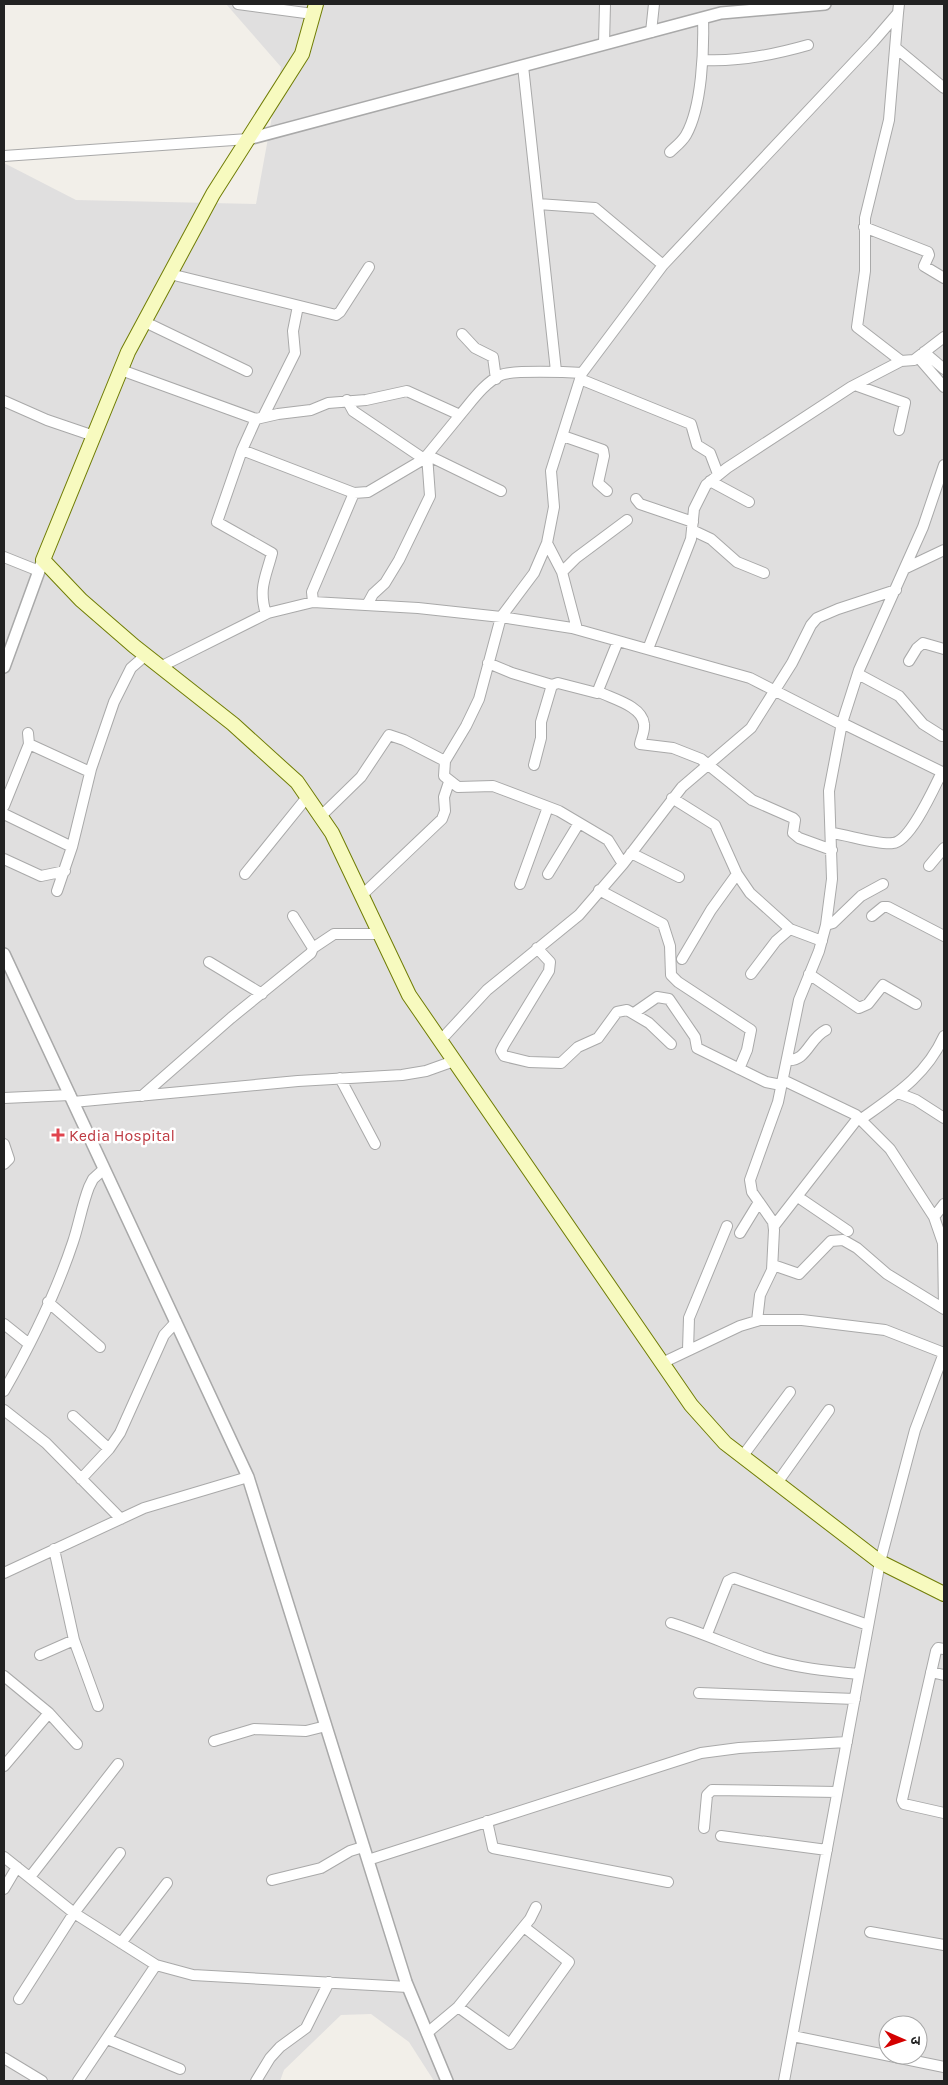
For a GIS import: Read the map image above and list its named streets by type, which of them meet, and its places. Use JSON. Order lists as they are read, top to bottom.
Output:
{
  "places": {
    "health": ["Kedia Hospital"]
  },
  "north": "right"
}
